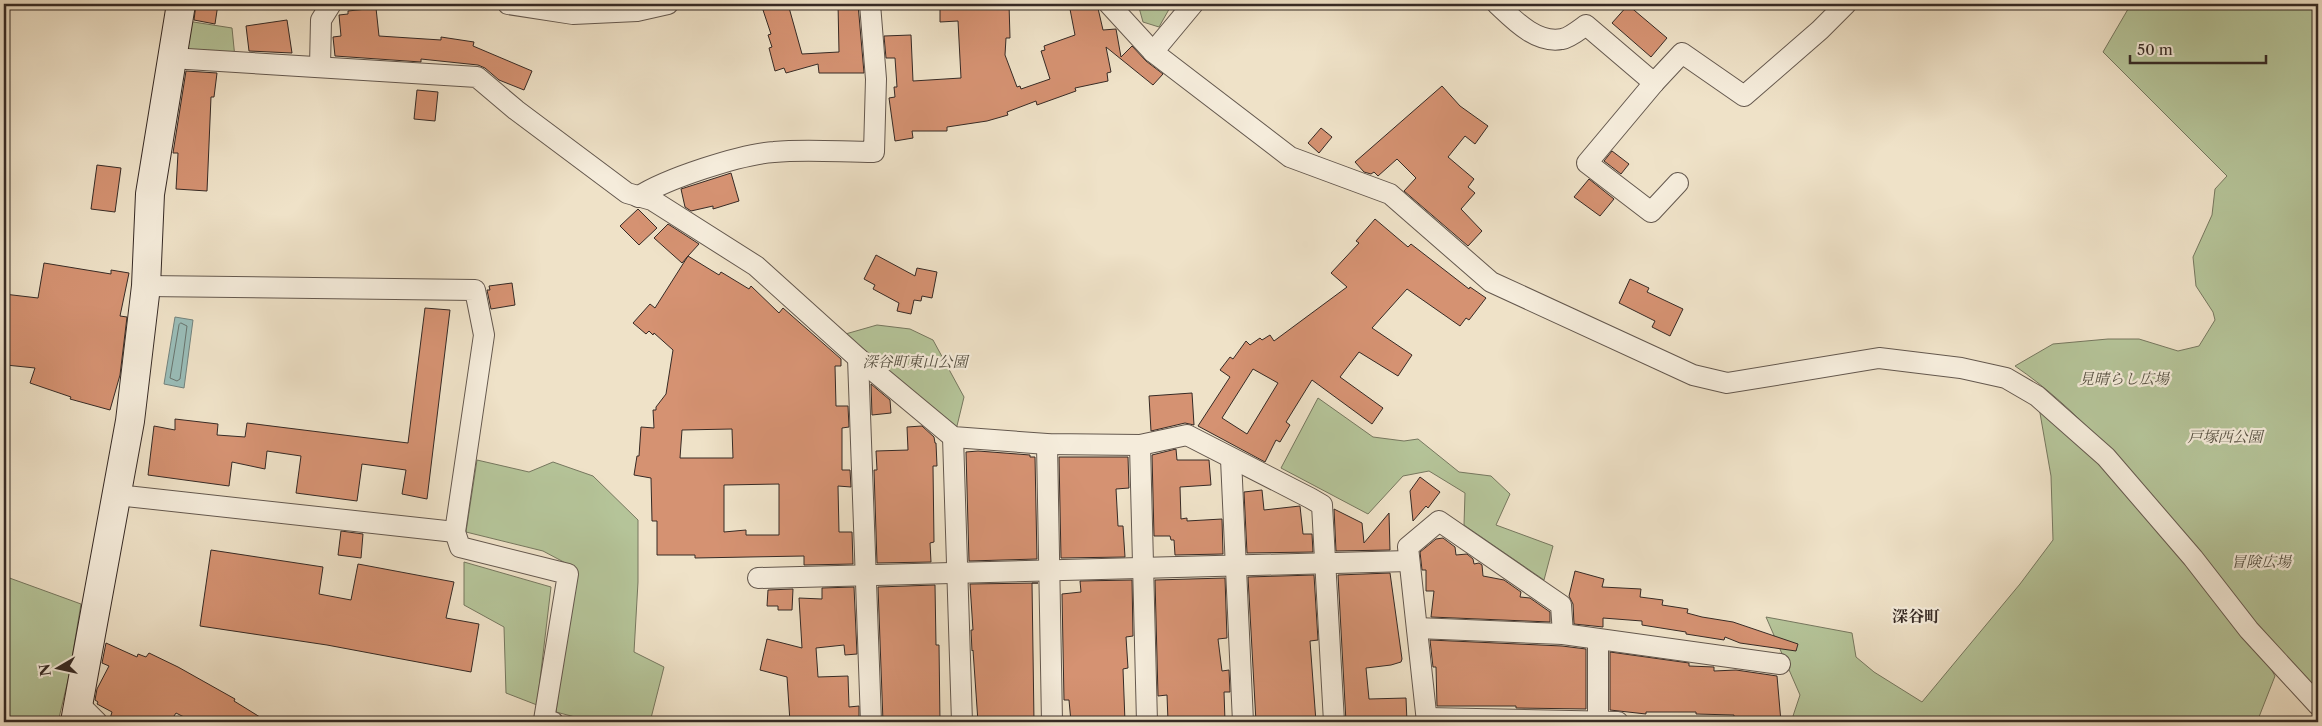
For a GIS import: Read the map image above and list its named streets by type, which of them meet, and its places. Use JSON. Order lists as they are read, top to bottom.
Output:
{
  "districts": ["深谷町"],
  "parks": [
    "深谷町東山公園",
    "見晴らし広場",
    "戸塚西公園",
    "冒険広場"
  ],
  "scale_bar": "50 m",
  "north": "left"
}
